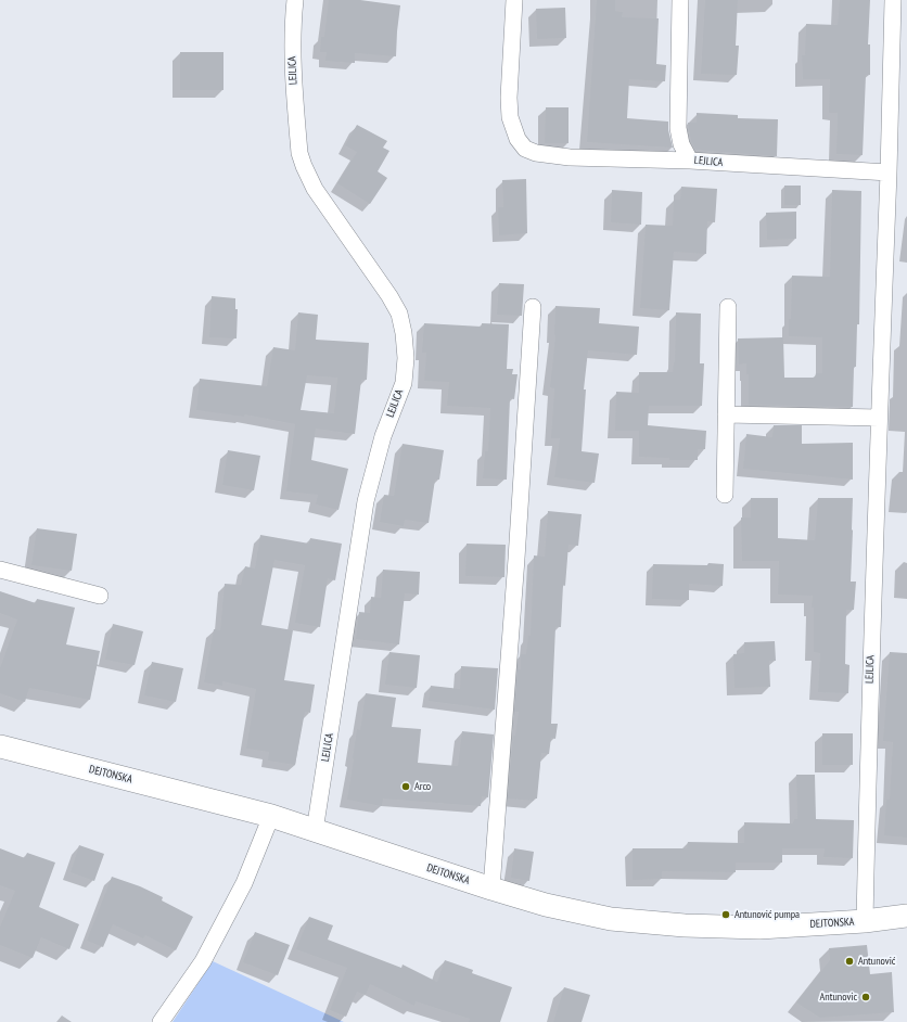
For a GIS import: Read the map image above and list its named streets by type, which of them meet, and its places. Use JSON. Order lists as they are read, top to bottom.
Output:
{
  "streets": {
    "main road": ["DEJTONSKA"],
    "street": ["LEJLICA"]
  },
  "crossings": [
    ["LEJLICA", "DEJTONSKA"]
  ],
  "places": [
    "Arco",
    "Antunović pumpa",
    "Antunović",
    "Antunovic"
  ]
}
